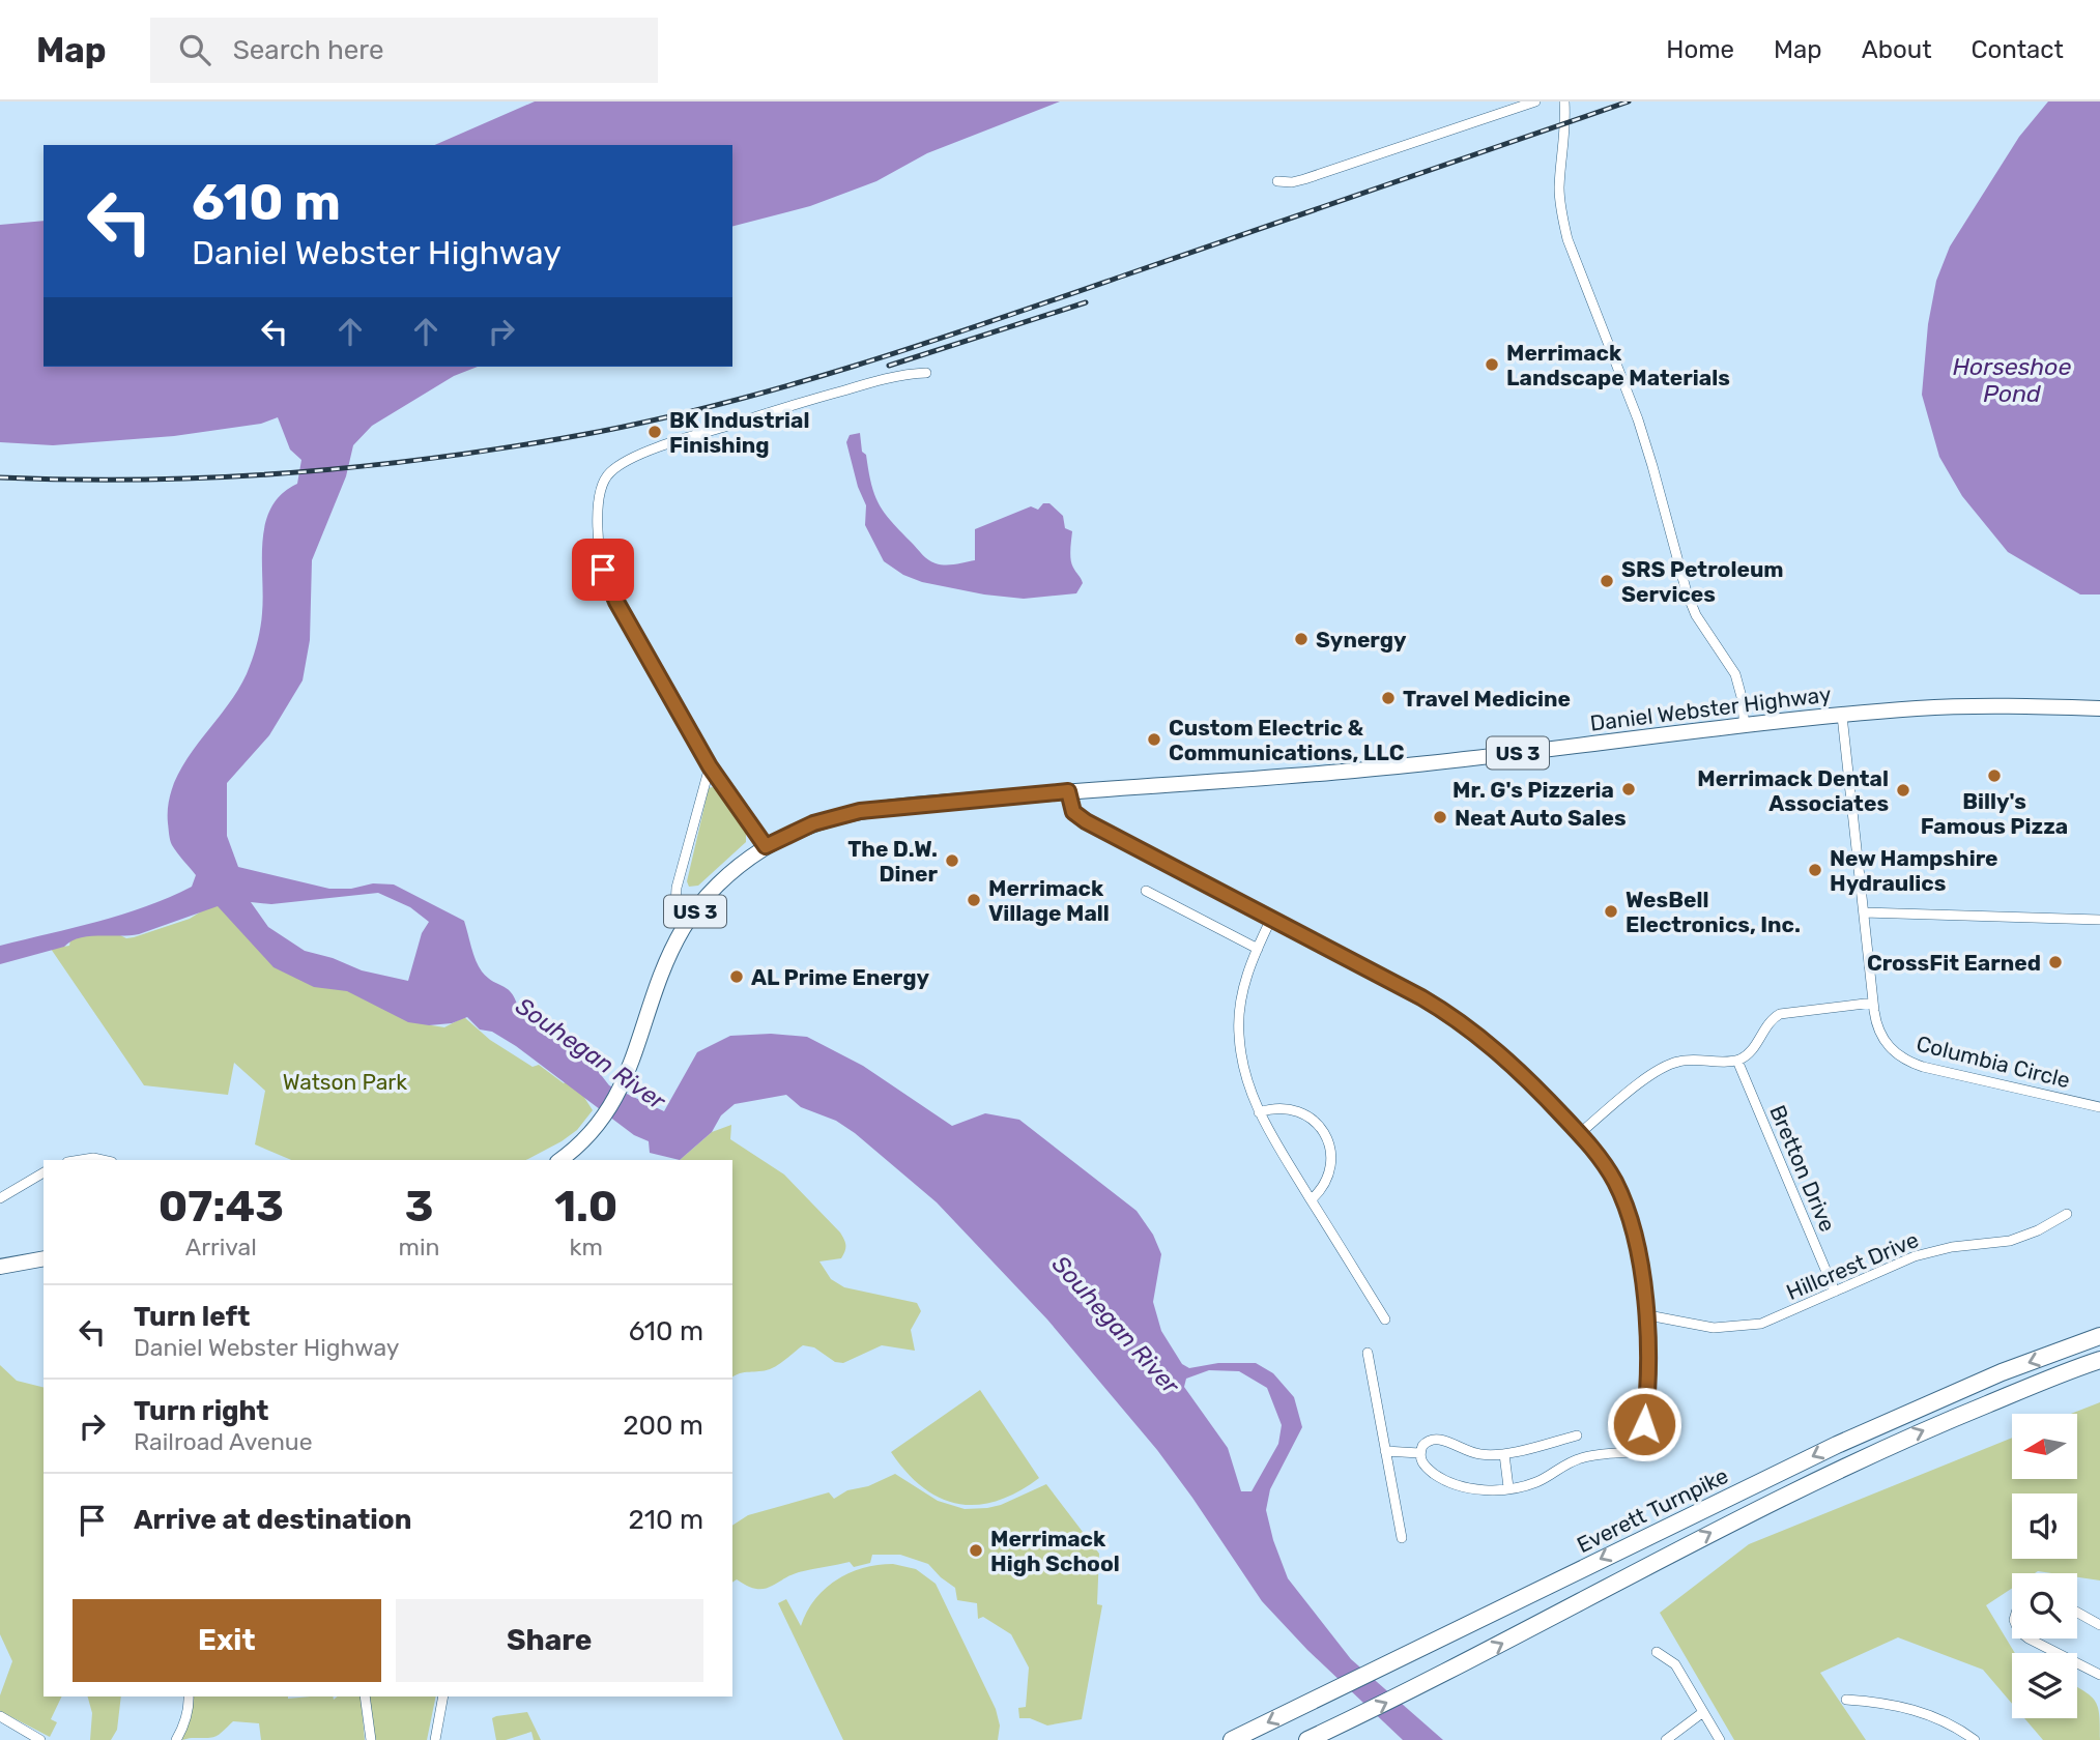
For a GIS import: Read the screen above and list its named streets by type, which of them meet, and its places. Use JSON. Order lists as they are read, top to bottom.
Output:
{
  "streets": {
    "highway": ["Everett Turnpike"],
    "main road": ["Daniel Webster Highway", "US 3"],
    "street": ["Columbia Circle", "Bretton Drive", "Hillcrest Drive"]
  },
  "crossings": [
    ["Daniel Webster Highway", "Columbia Circle"],
    ["Bretton Drive", "Hillcrest Drive"]
  ],
  "water": ["Horseshoe Pond", "Souhegan River"],
  "parks": ["Watson Park"],
  "places": [
    "Merrimack Landscape Materials",
    "BK Industrial Finishing",
    "SRS Petroleum Services",
    "Synergy",
    "Travel Medicine",
    "Custom Electric & Communications, LLC",
    "Billy's Famous Pizza",
    "Mr. G's Pizzeria",
    "Merrimack Dental Associates",
    "Neat Auto Sales",
    "The D.W. Diner",
    "New Hampshire Hydraulics",
    "Merrimack Village Mall",
    "WesBell Electronics, Inc.",
    "CrossFit Earned",
    "AL Prime Energy",
    "Merrimack High School"
  ],
  "north": "left",
  "page": {
    "header": "Map",
    "search": "Search here",
    "nav": [
      "Home",
      "Map",
      "About",
      "Contact"
    ],
    "turn": ["610 m", "Daniel Webster Highway"],
    "eta": [
      "07:43",
      "Arrival",
      "3",
      "min",
      "1.0",
      "km"
    ],
    "list": [
      {
        "name": "Turn left",
        "note": "Daniel Webster Highway",
        "value": "610 m"
      },
      {
        "name": "Turn right",
        "note": "Railroad Avenue",
        "value": "200 m"
      },
      {
        "name": "Arrive at destination",
        "value": "210 m"
      }
    ],
    "buttons": ["Exit", "Share"]
  }
}
